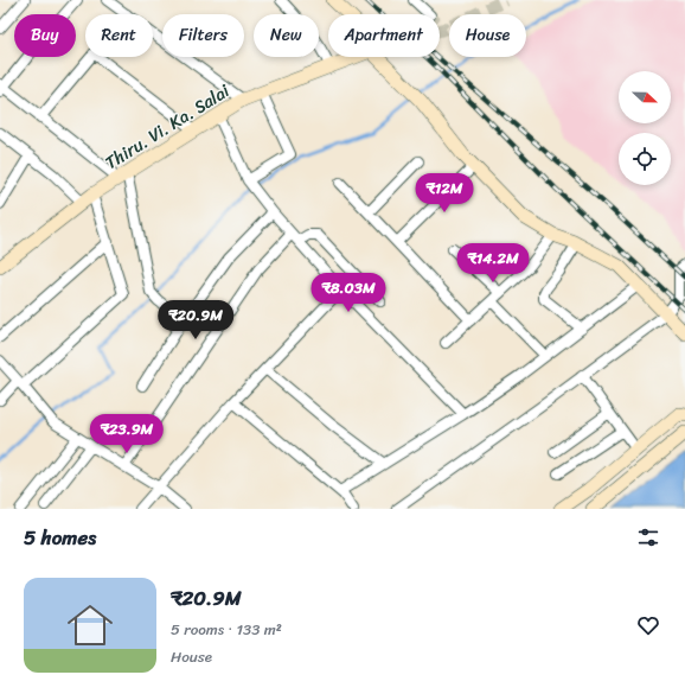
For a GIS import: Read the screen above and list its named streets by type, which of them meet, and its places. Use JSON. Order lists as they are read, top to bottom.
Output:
{
  "streets": {
    "street": ["Thiru. Vi. Ka. Salai"]
  },
  "north": "right",
  "page": {
    "chip": [
      "Buy",
      "Rent",
      "Filters",
      "New",
      "Apartment",
      "House"
    ],
    "price": [
      "₹12M",
      "₹14.2M",
      "₹8.03M",
      "₹20.9M",
      "₹23.9M"
    ],
    "heading": "5 homes",
    "list": [
      {
        "name": "₹20.9M",
        "note": "5 rooms · 133 m² · House"
      }
    ]
  }
}
